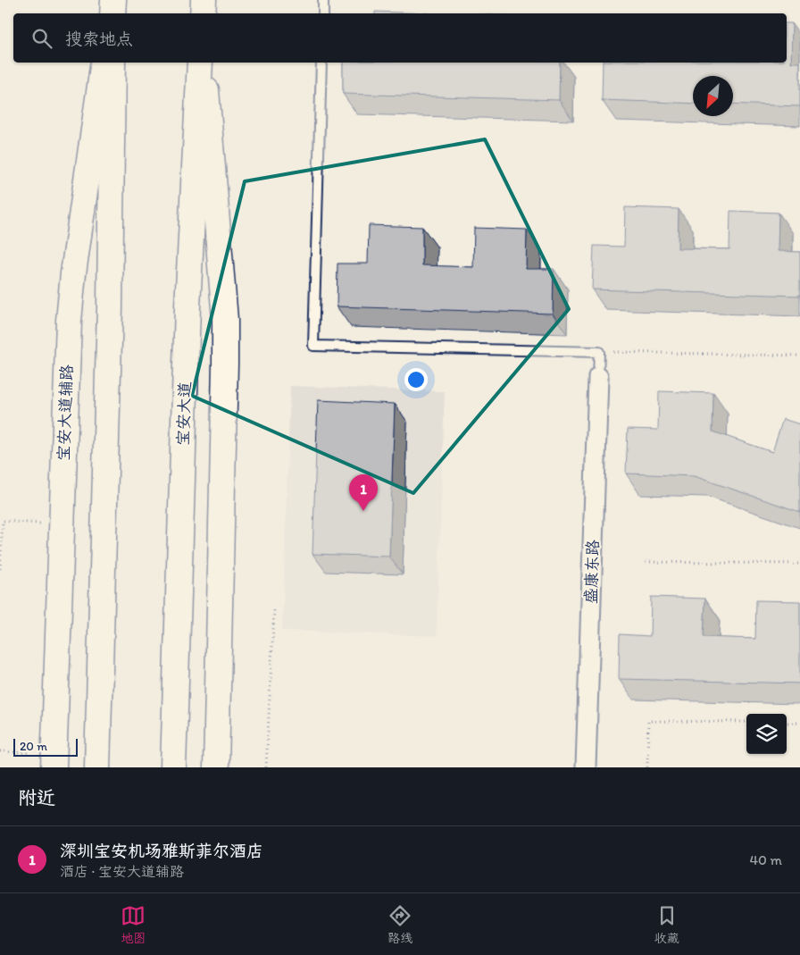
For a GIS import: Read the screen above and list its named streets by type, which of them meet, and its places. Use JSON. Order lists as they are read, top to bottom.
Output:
{
  "streets": {
    "main road": ["宝安大道辅路", "宝安大道"],
    "street": ["盛康东路"]
  },
  "scale_bar": "20 m",
  "north": "bottom left",
  "page": {
    "search": "搜索地点",
    "pins": "1",
    "scale": "20 m",
    "heading": "附近",
    "list": [
      {
        "mark": "1",
        "name": "深圳宝安机场雅斯菲尔酒店",
        "note": "酒店 · 宝安大道辅路",
        "value": "40 m"
      }
    ],
    "nav": ["地图", "路线", "收藏"]
  }
}
